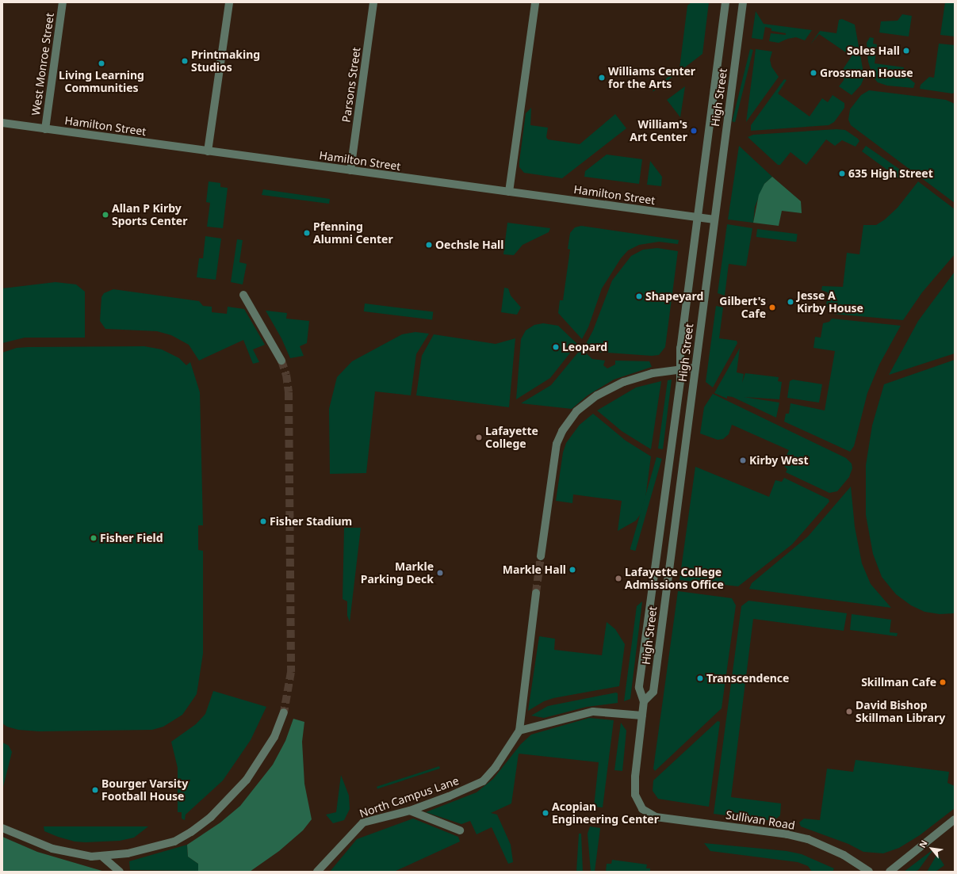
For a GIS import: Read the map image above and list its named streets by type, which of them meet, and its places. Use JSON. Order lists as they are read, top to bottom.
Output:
{
  "streets": {
    "street": [
      "West Monroe Street",
      "Parsons Street",
      "High Street",
      "Hamilton Street",
      "North Campus Lane",
      "Sullivan Road"
    ]
  },
  "crossings": [
    ["West Monroe Street", "Hamilton Street"],
    ["Parsons Street", "Hamilton Street"],
    ["High Street", "Hamilton Street"],
    ["High Street", "Sullivan Road"]
  ],
  "places": [
    "Soles Hall",
    "Printmaking Studios",
    "Living Learning Communities",
    "Grossman House",
    "Williams Center for the Arts",
    "William's Art Center",
    "635 High Street",
    "Allan P Kirby Sports Center",
    "Pfenning Alumni Center",
    "Oechsle Hall",
    "Shapeyard",
    "Jesse A Kirby House",
    "Gilbert's Cafe",
    "Leopard",
    "Lafayette College",
    "Kirby West",
    "Fisher Stadium",
    "Fisher Field",
    "Markle Hall",
    "Markle Parking Deck",
    "Lafayette College Admissions Office",
    "Transcendence",
    "Skillman Cafe",
    "David Bishop Skillman Library",
    "Bourger Varsity Football House",
    "Acopian Engineering Center"
  ],
  "north": "top left"
}
